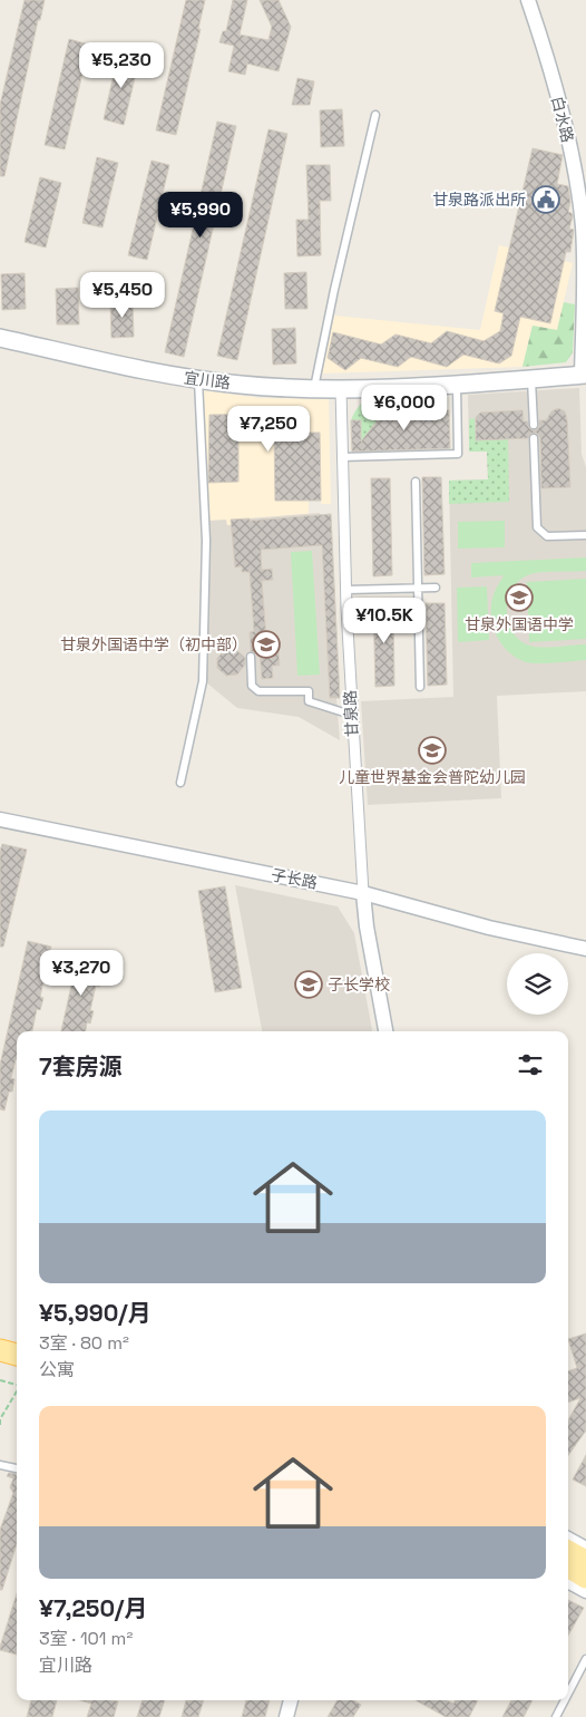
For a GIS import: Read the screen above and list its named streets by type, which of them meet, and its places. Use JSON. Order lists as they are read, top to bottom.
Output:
{
  "streets": {
    "street": [
      "白水路",
      "宜川路",
      "甘泉路",
      "子长路"
    ]
  },
  "crossings": [
    ["白水路", "宜川路"],
    ["宜川路", "甘泉路"],
    ["甘泉路", "子长路"]
  ],
  "places": {
    "public building": ["甘泉路派出所"],
    "school or university": [
      "甘泉外国语中学",
      "甘泉外国语中学（初中部）",
      "儿童世界基金会普陀幼儿园",
      "子长学校"
    ]
  },
  "page": {
    "price": [
      "¥5,230",
      "¥5,990",
      "¥5,450",
      "¥6,000",
      "¥7,250",
      "¥10.5K",
      "¥3,270"
    ],
    "heading": "7套房源",
    "list": [
      {
        "name": "¥5,990/月",
        "note": "3室 · 80 m² · 公寓"
      },
      {
        "name": "¥7,250/月",
        "note": "3室 · 101 m² · 宜川路"
      }
    ]
  }
}
